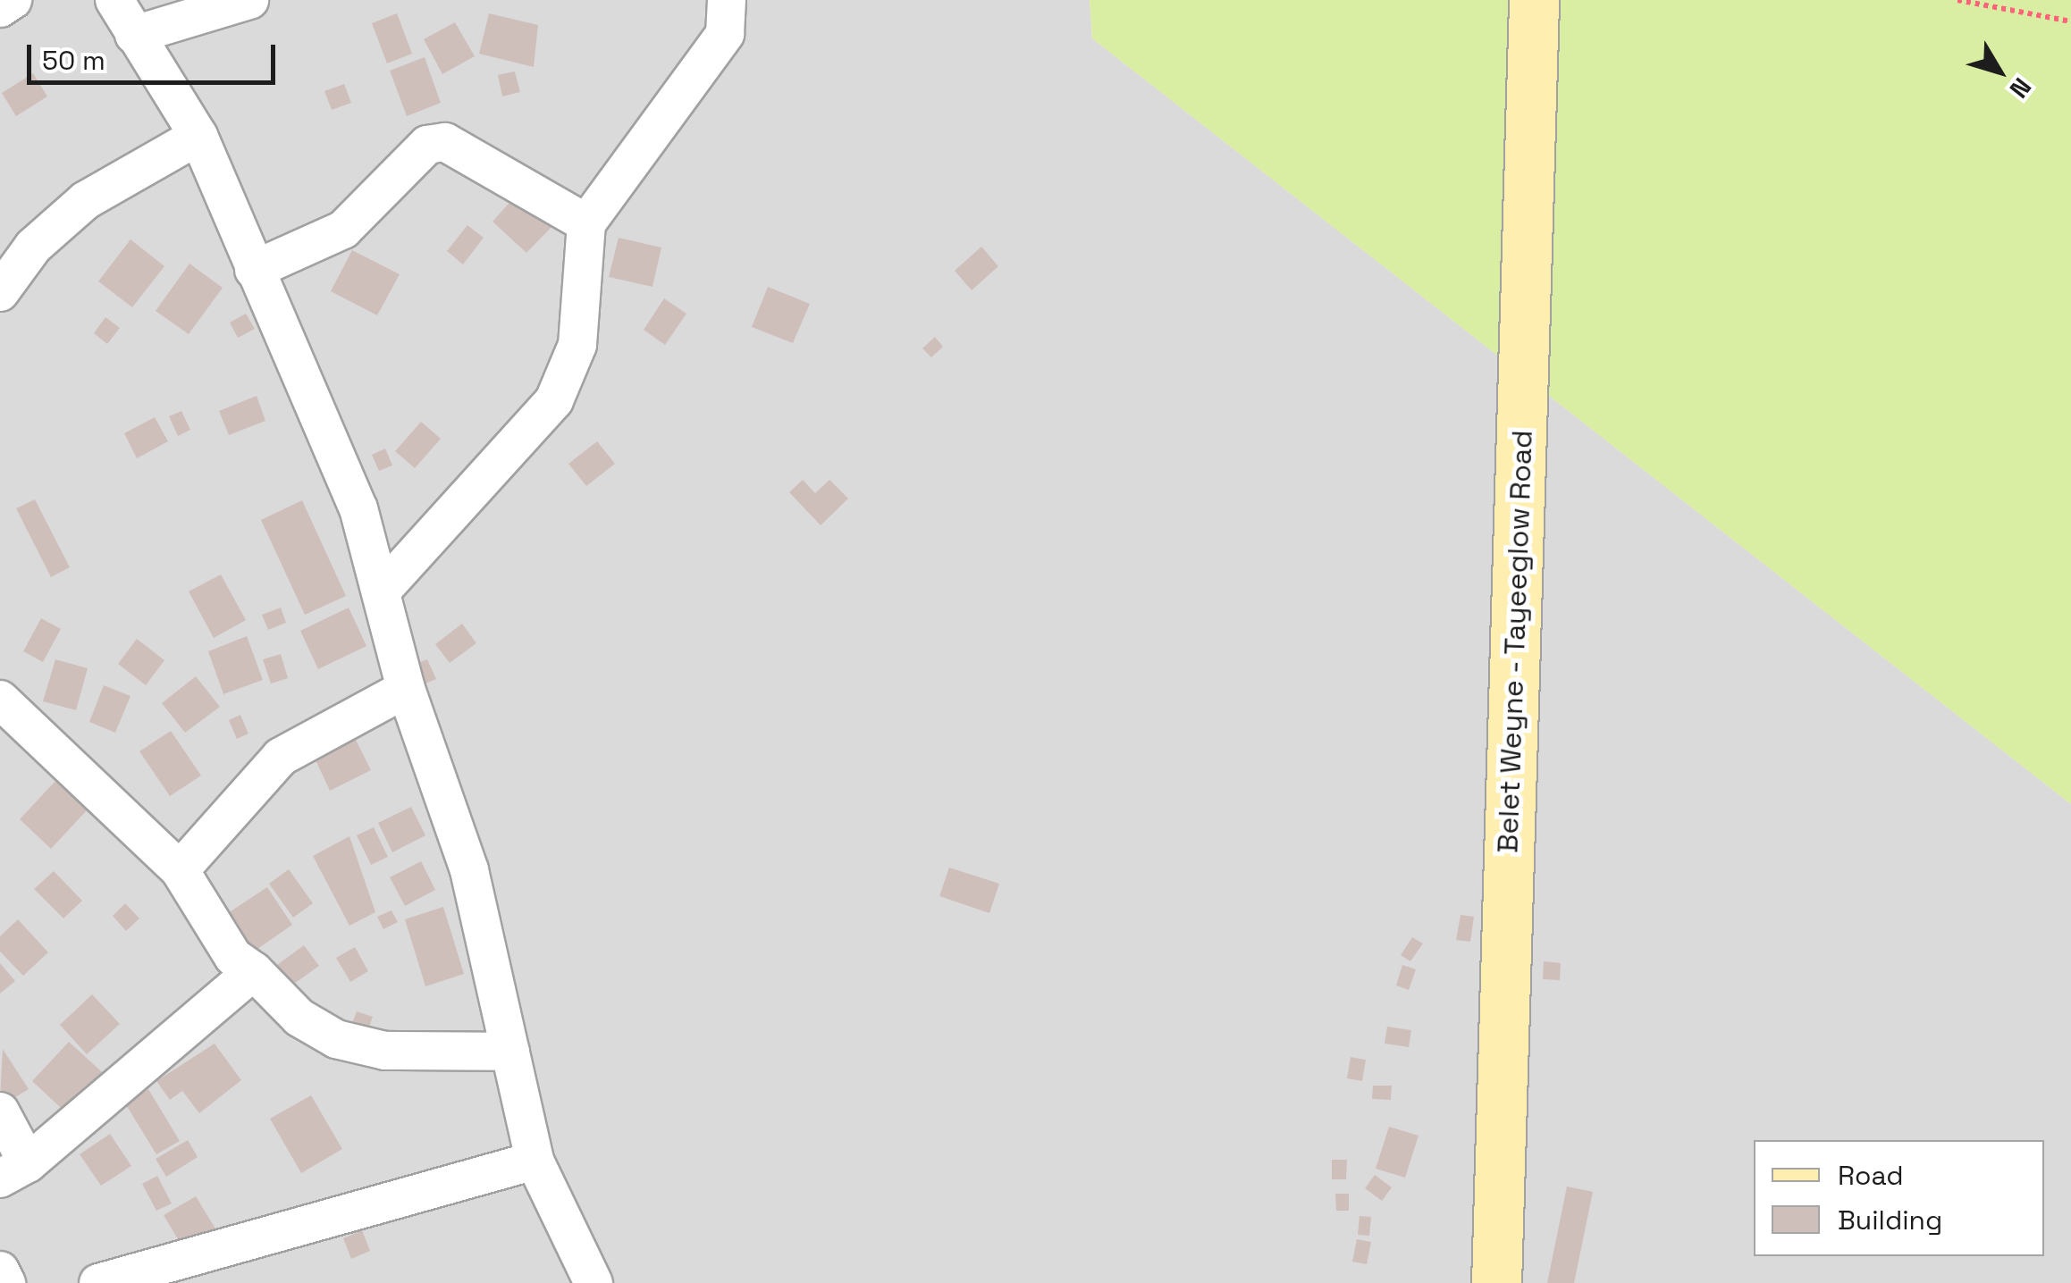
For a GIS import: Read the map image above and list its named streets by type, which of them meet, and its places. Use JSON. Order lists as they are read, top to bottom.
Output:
{
  "streets": {
    "main road": ["Belet Weyne - Tayeeglow Road"]
  },
  "legend": ["Road", "Building"],
  "scale_bar": "50 m",
  "north": "bottom right"
}
